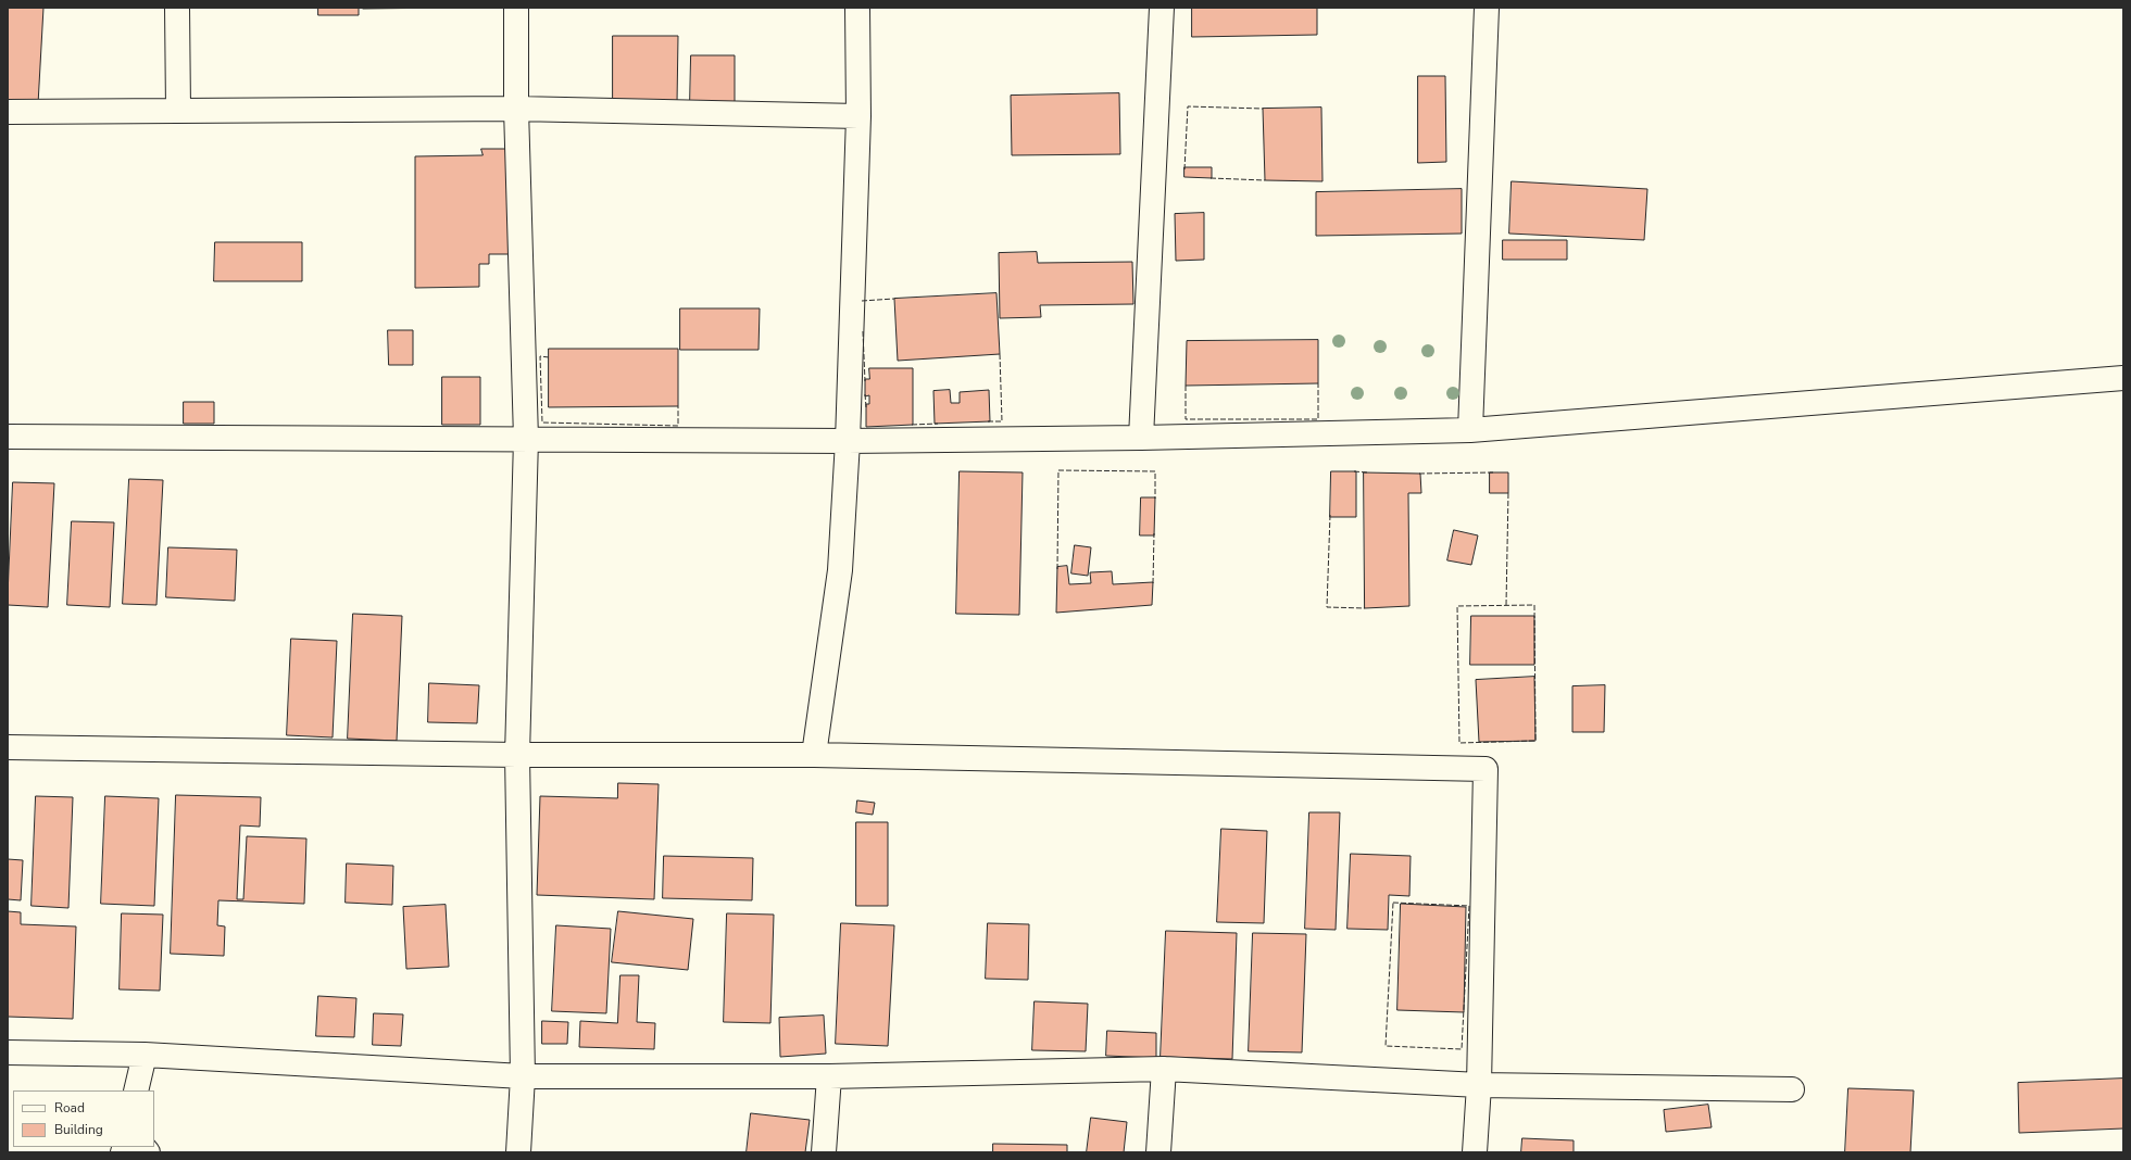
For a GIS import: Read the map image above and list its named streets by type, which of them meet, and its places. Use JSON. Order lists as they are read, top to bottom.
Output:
{
  "legend": ["Road", "Building"]
}
